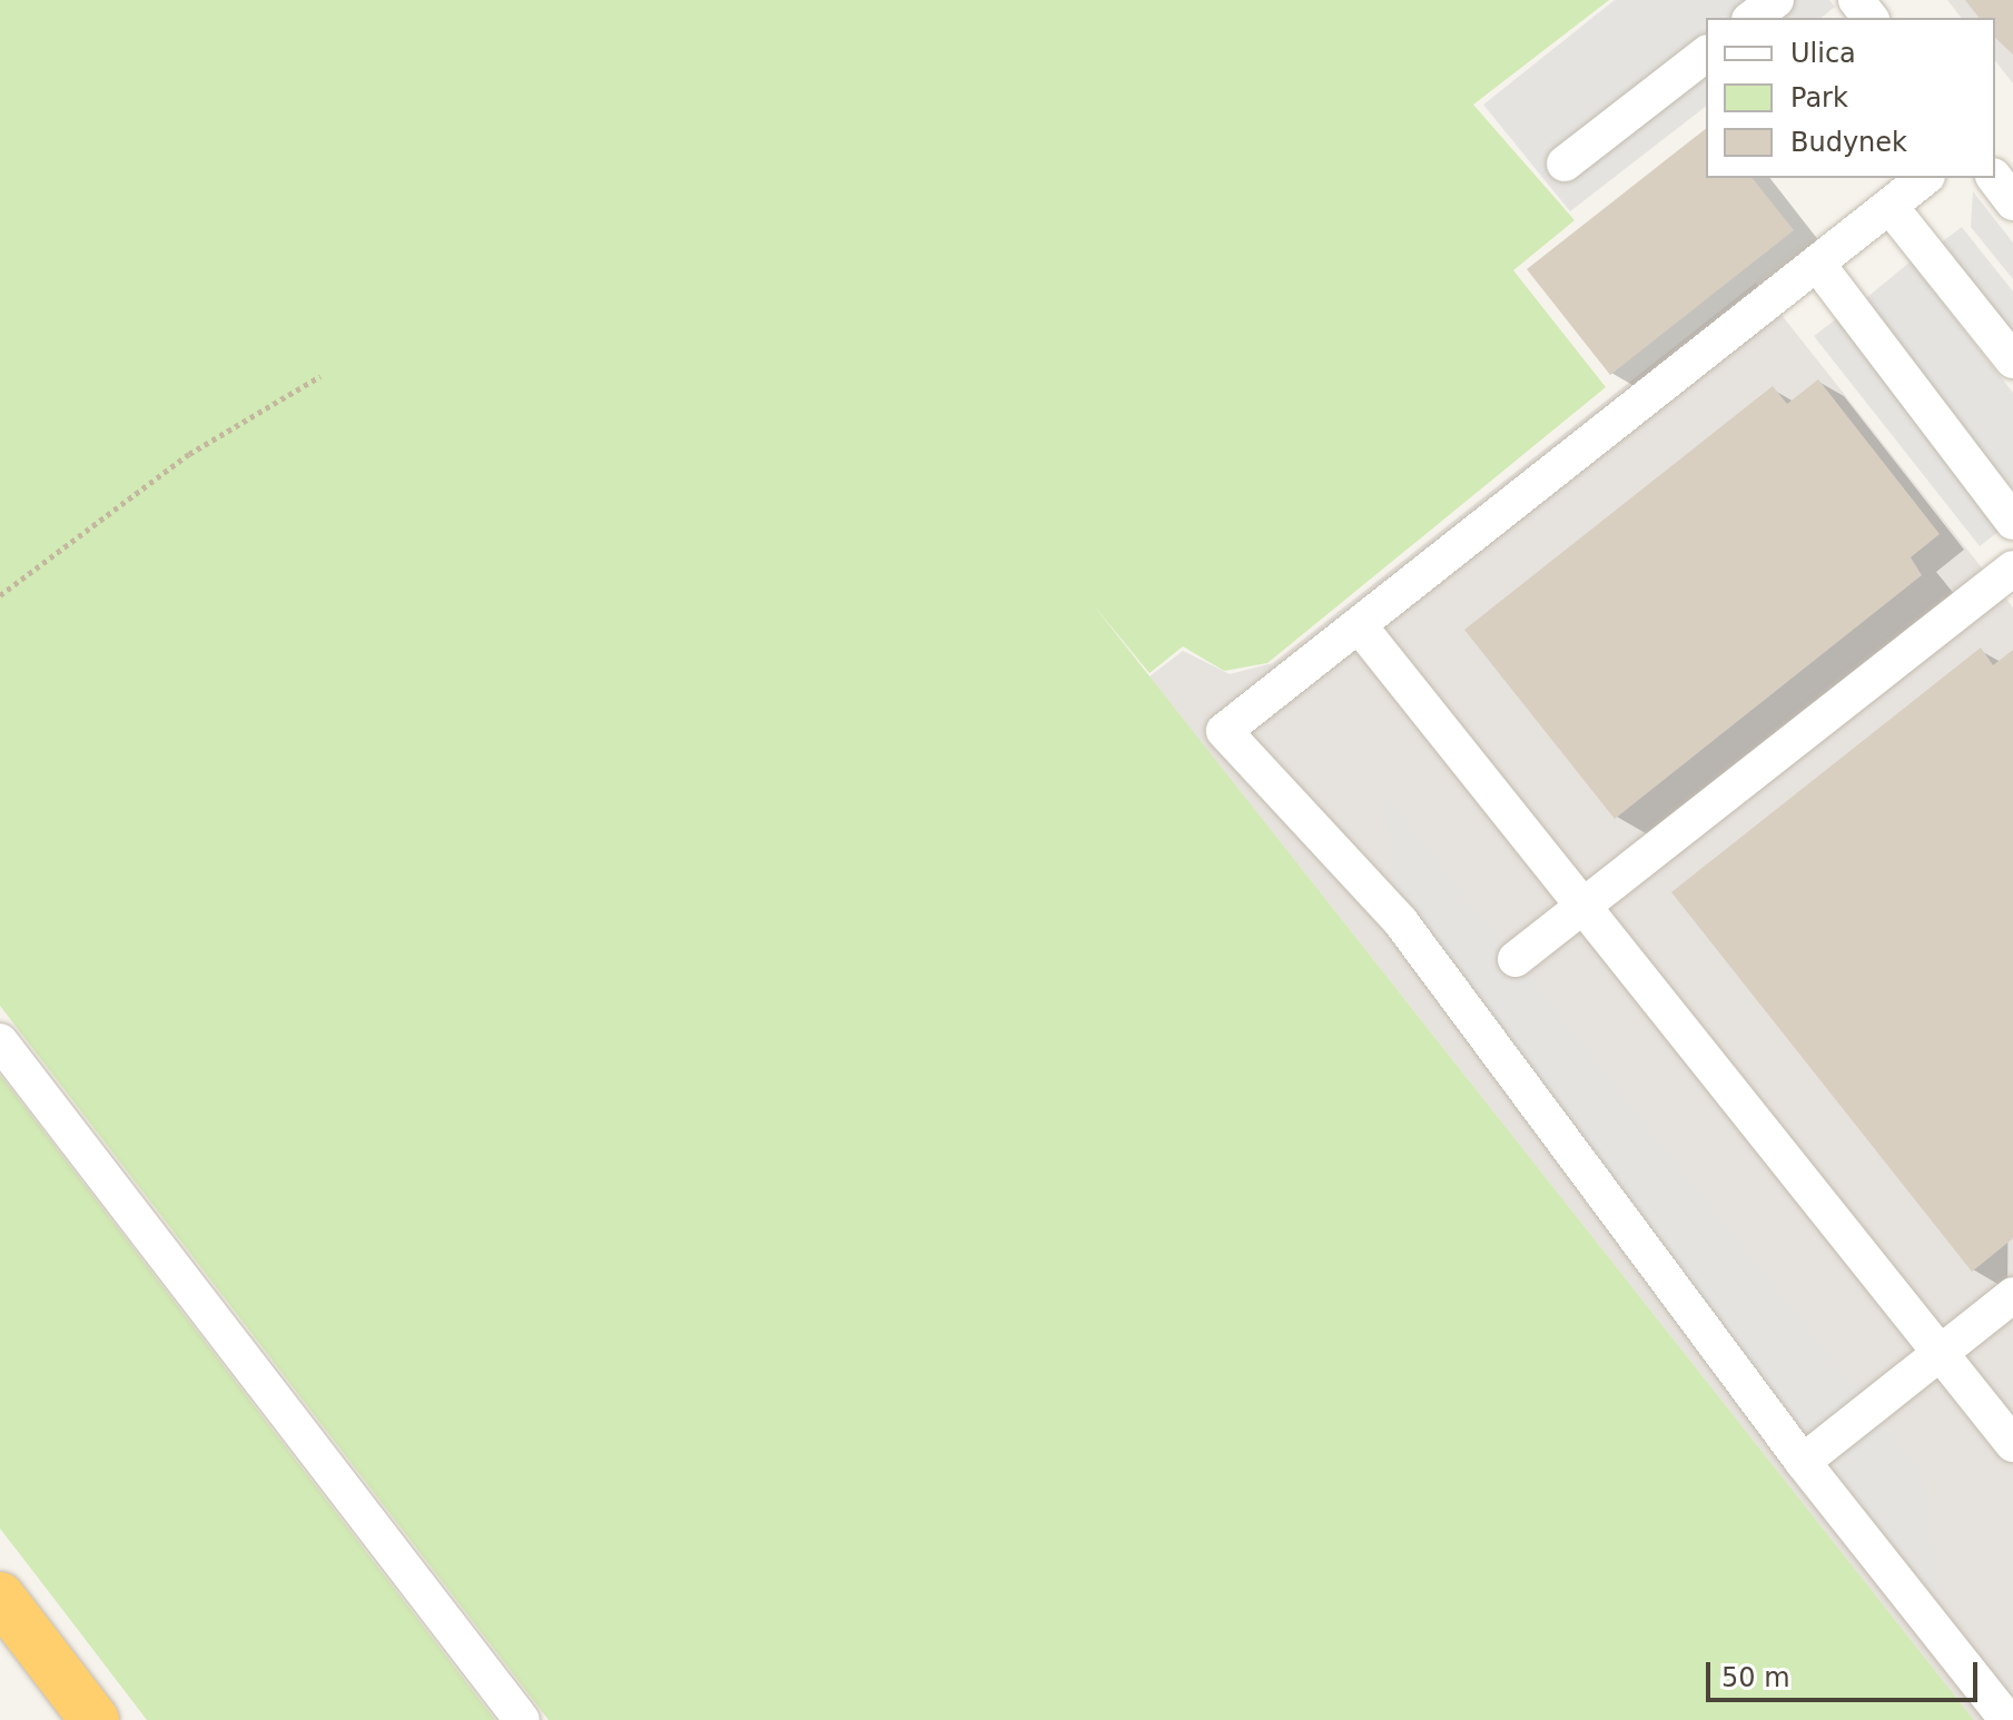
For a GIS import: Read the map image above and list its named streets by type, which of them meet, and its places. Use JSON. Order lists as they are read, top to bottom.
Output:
{
  "legend": ["Ulica", "Park", "Budynek"],
  "scale_bar": "50 m"
}
